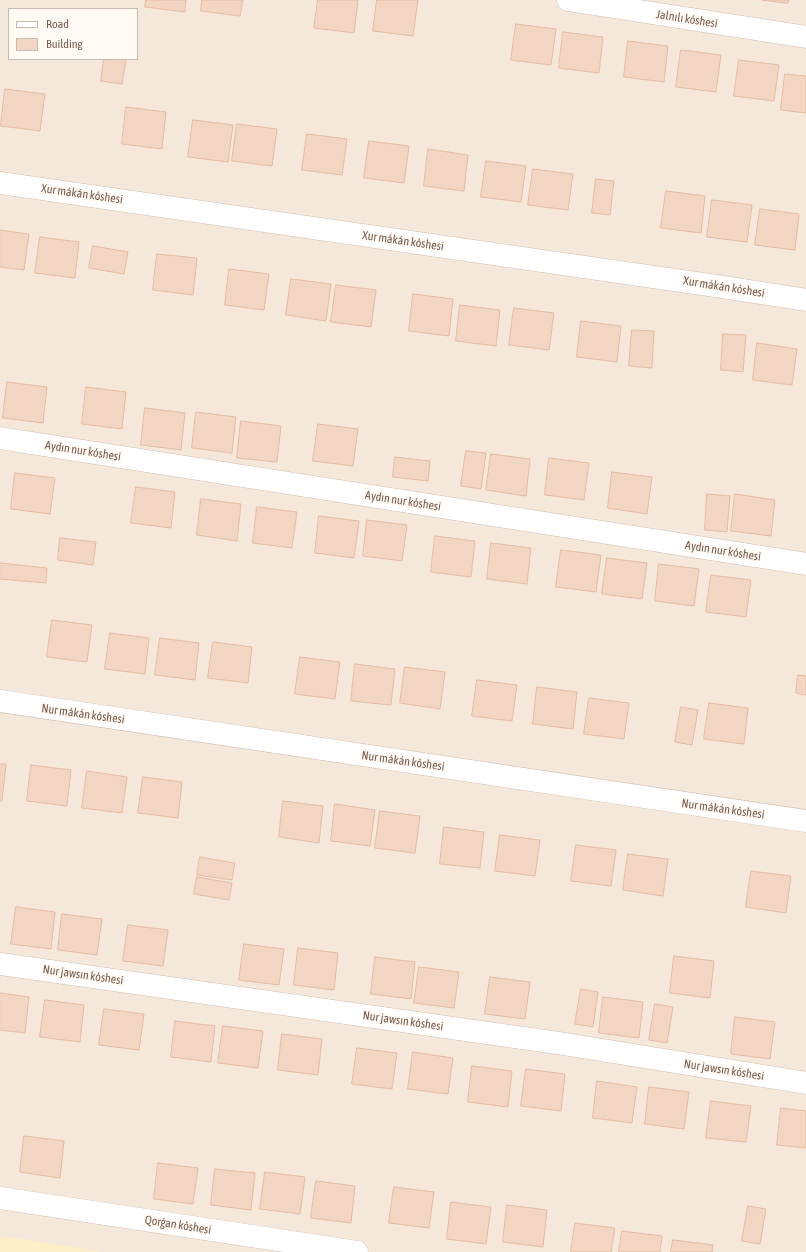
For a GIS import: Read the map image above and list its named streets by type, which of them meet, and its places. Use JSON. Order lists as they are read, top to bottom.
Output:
{
  "streets": {
    "street": [
      "Jalnılı kóshesi",
      "Xur mákán kóshesi",
      "Aydın nur kóshesi",
      "Nur mákán kóshesi",
      "Nur jawsın kóshesi",
      "Qorǵan kóshesi"
    ]
  },
  "legend": ["Road", "Building"]
}
